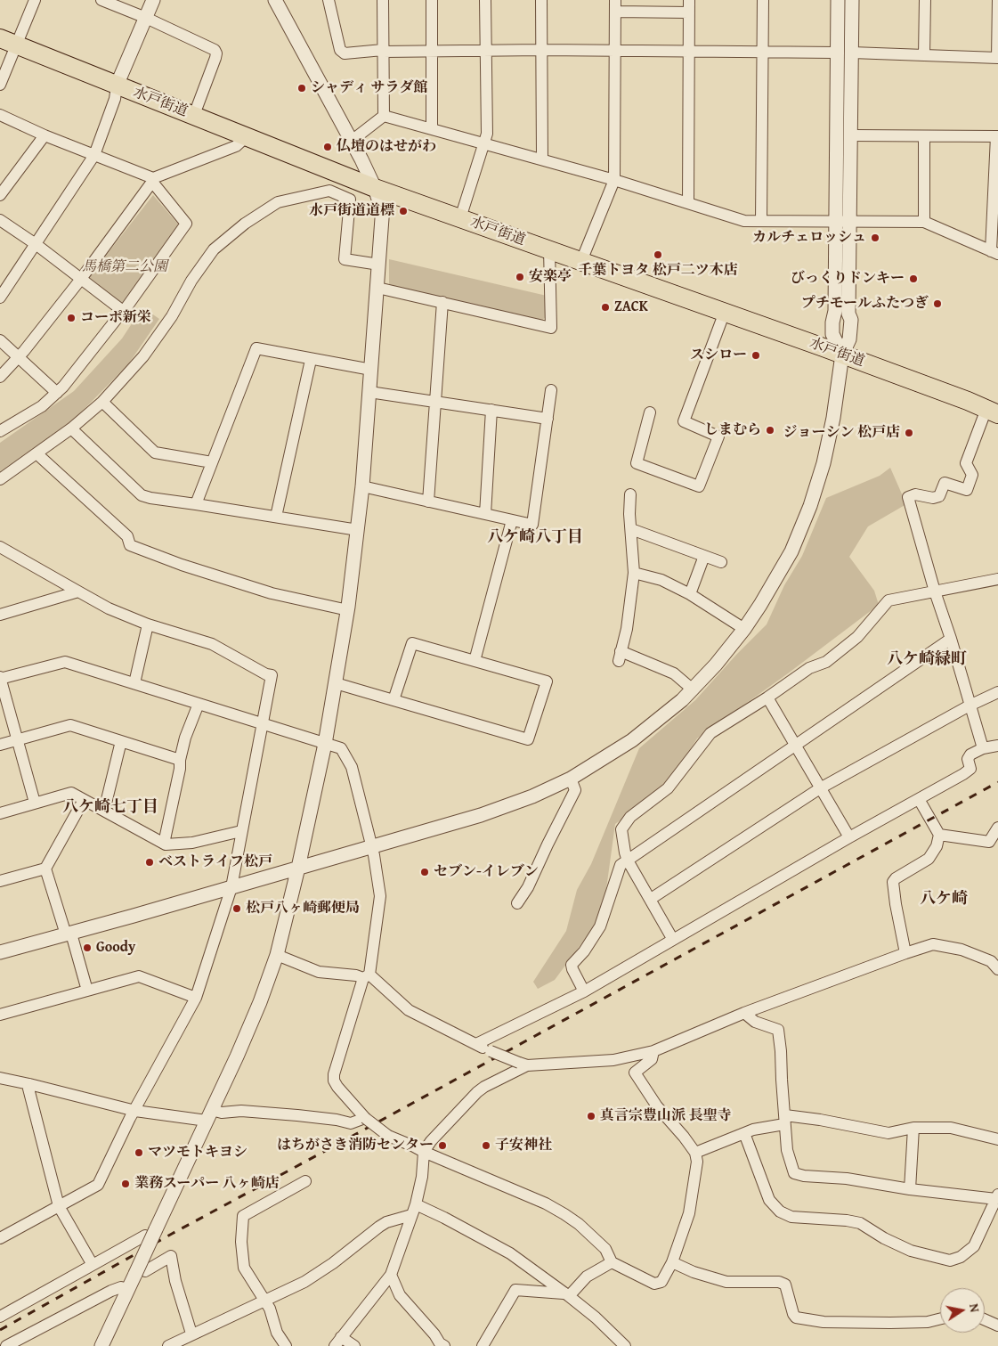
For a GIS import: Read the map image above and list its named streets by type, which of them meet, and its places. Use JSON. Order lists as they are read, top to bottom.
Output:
{
  "streets": {
    "highway": ["水戸街道"]
  },
  "districts": [
    "八ケ崎八丁目",
    "八ケ崎緑町",
    "八ケ崎七丁目",
    "八ケ崎"
  ],
  "parks": ["馬橋第二公園"],
  "places": [
    "シャディ サラダ館",
    "仏壇のはせがわ",
    "水戸街道道標",
    "カルチェロッシュ",
    "千葉トヨタ 松戸二ツ木店",
    "安楽亭",
    "びっくりドンキー",
    "プチモールふたつぎ",
    "ZACK",
    "コーポ新栄",
    "スシロー",
    "しまむら",
    "ジョーシン 松戸店",
    "ベストライフ松戸",
    "セブン-イレブン",
    "松戸八ヶ崎郵便局",
    "Goody",
    "真言宗豊山派 長聖寺",
    "はちがさき消防センター",
    "子安神社",
    "マツモトキヨシ",
    "業務スーパー 八ヶ崎店"
  ],
  "north": "right"
}
